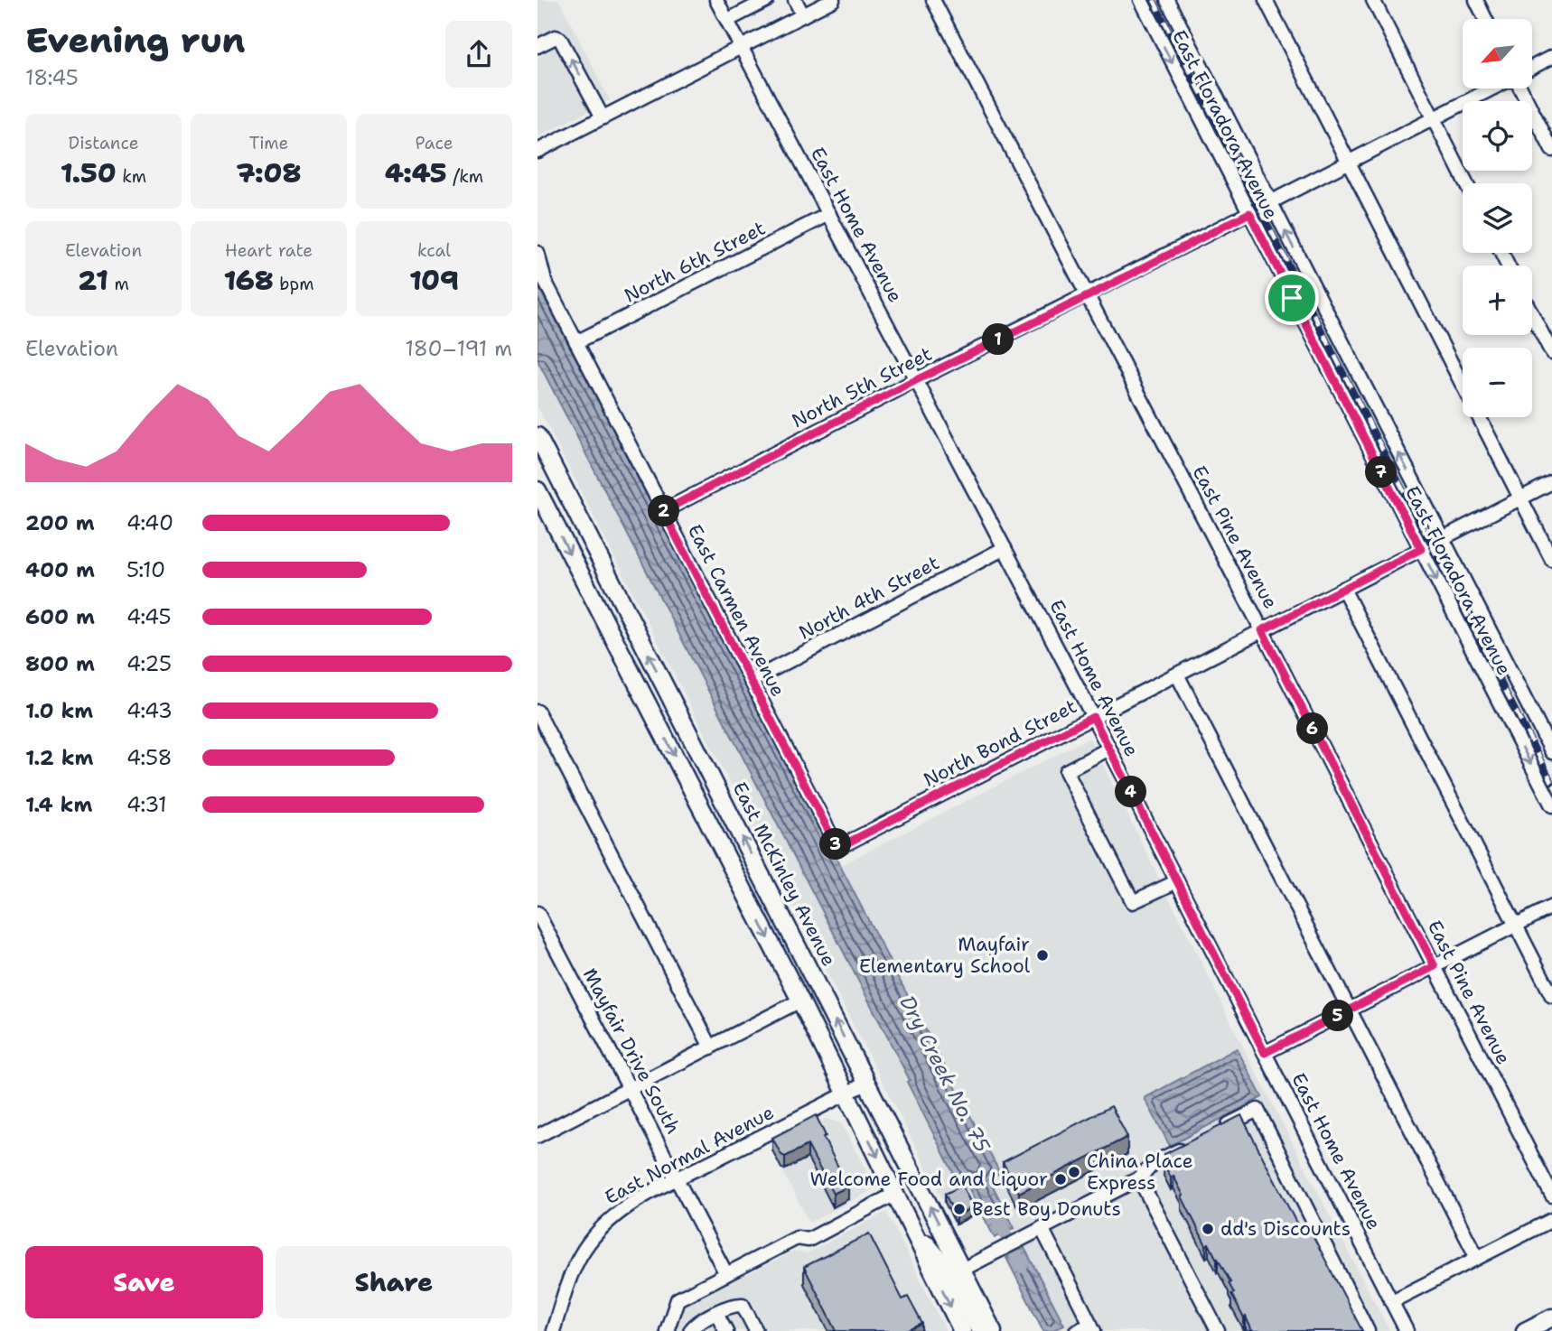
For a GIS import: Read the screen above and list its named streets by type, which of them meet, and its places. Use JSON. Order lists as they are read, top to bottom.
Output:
{
  "streets": {
    "main road": ["East McKinley Avenue"],
    "street": [
      "East Floradora Avenue",
      "East Home Avenue",
      "North 6th Street",
      "North 5th Street",
      "East Pine Avenue",
      "North 4th Street",
      "East Carmen Avenue",
      "North Bond Street",
      "Mayfair Drive South",
      "East Normal Avenue"
    ]
  },
  "crossings": [
    ["East Floradora Avenue", "North 5th Street"],
    ["East Floradora Avenue", "North Bond Street"],
    ["East Home Avenue", "North 6th Street"],
    ["East Home Avenue", "North 5th Street"],
    ["East Home Avenue", "North 4th Street"],
    ["East Home Avenue", "North Bond Street"],
    ["North 6th Street", "East Carmen Avenue"],
    ["North 5th Street", "East Pine Avenue"],
    ["North 5th Street", "East Carmen Avenue"],
    ["East Pine Avenue", "North Bond Street"],
    ["North 4th Street", "East Carmen Avenue"],
    ["East Carmen Avenue", "North Bond Street"],
    ["East McKinley Avenue", "East Normal Avenue"],
    ["Mayfair Drive South", "East Normal Avenue"]
  ],
  "water": ["Dry Creek No. 75"],
  "places": [
    "Mayfair Elementary School",
    "China Place Express",
    "Welcome Food and Liquor",
    "Best Boy Donuts",
    "dd's Discounts"
  ],
  "north": "bottom left",
  "page": {
    "heading": ["Evening run", "18:45"],
    "map_buttons": ["+", "−"],
    "stats": [
      ["Distance", "1.50 km"],
      ["Time", "7:08"],
      ["Pace", "4:45 /km"],
      ["Elevation", "21 m"],
      ["Heart rate", "168 bpm"],
      ["kcal", "109"]
    ],
    "chart": ["Elevation", "180–191 m"],
    "pins": [
      "1",
      "7",
      "2",
      "6",
      "4",
      "3",
      "5"
    ],
    "list": [
      {
        "name": "200 m",
        "note": "4:40"
      },
      {
        "name": "400 m",
        "note": "5:10"
      },
      {
        "name": "600 m",
        "note": "4:45"
      },
      {
        "name": "800 m",
        "note": "4:25"
      },
      {
        "name": "1.0 km",
        "note": "4:43"
      },
      {
        "name": "1.2 km",
        "note": "4:58"
      },
      {
        "name": "1.4 km",
        "note": "4:31"
      }
    ],
    "buttons": ["Save", "Share"]
  }
}
